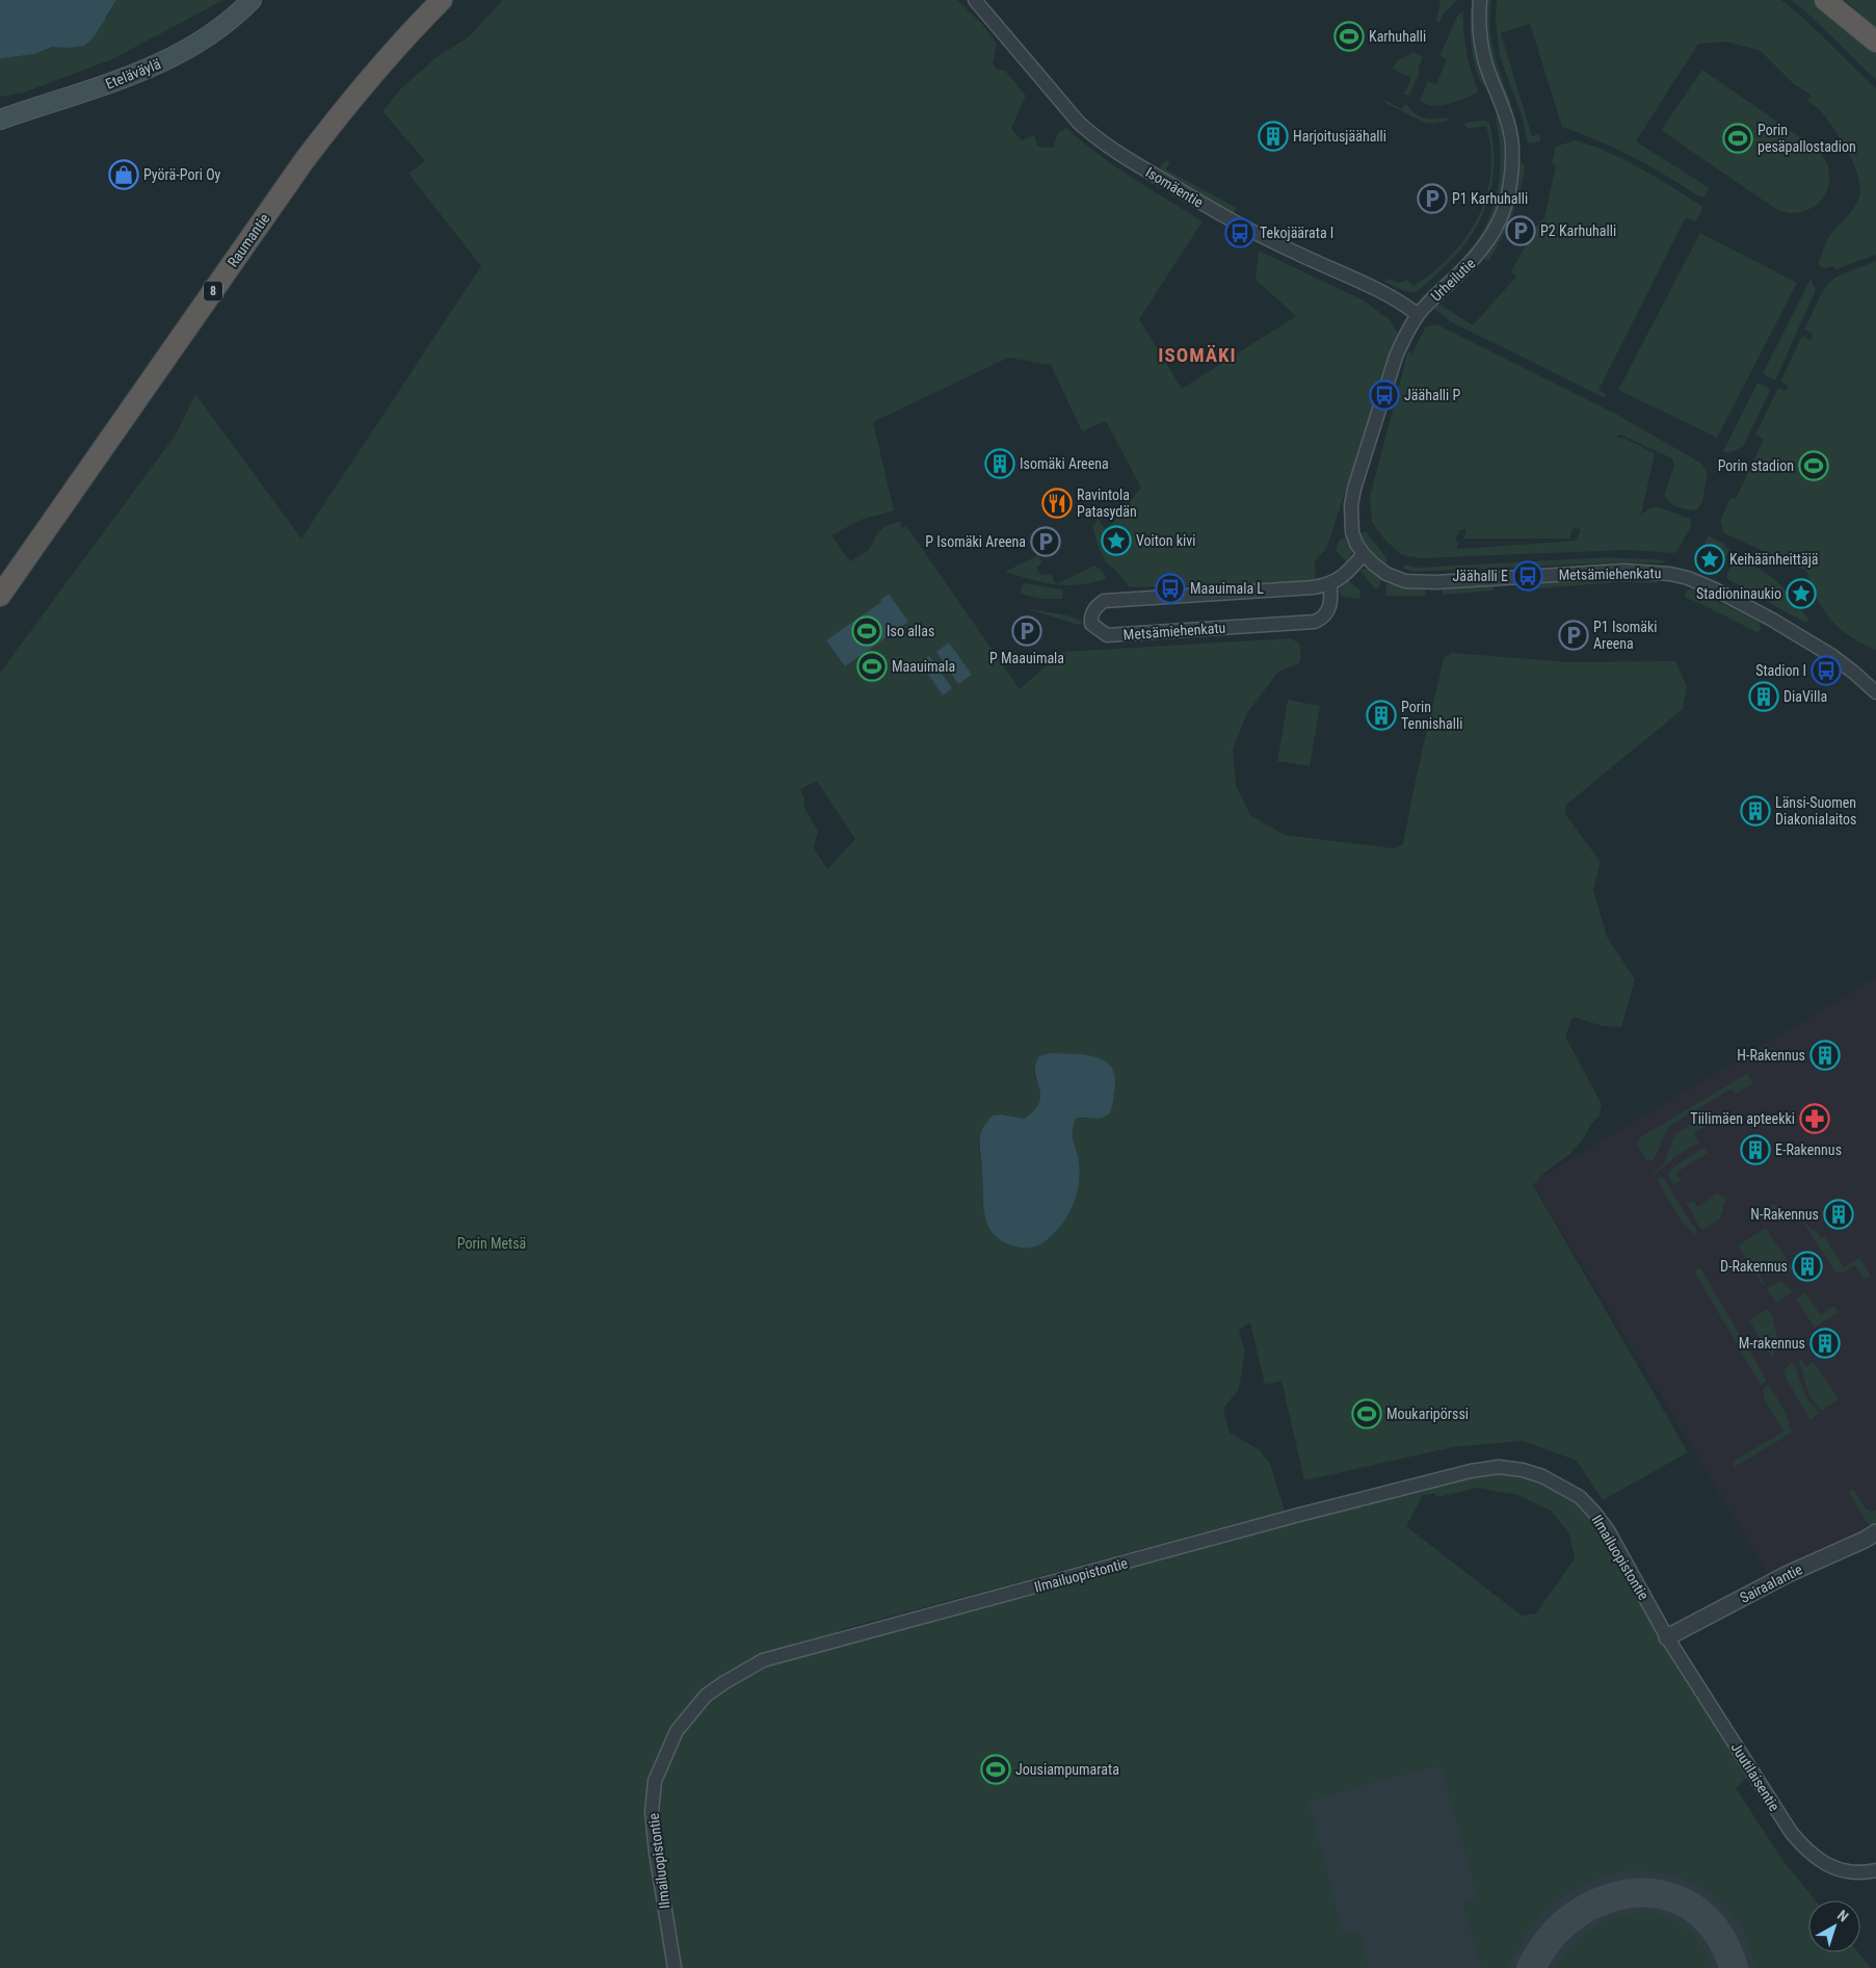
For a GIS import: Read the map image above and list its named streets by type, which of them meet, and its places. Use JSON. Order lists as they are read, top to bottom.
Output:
{
  "streets": {
    "highway": ["Raumantie", "8"],
    "main road": ["Eteläväylä"],
    "street": [
      "Isomäentie",
      "Urheilutie",
      "Metsämiehenkatu",
      "Ilmailuopistontie",
      "Sairaalantie",
      "Juutilaisentie"
    ]
  },
  "crossings": [
    ["Isomäentie", "Urheilutie"],
    ["Urheilutie", "Metsämiehenkatu"],
    ["Ilmailuopistontie", "Sairaalantie"],
    ["Ilmailuopistontie", "Juutilaisentie"],
    ["Sairaalantie", "Juutilaisentie"]
  ],
  "districts": ["ISOMÄKI"],
  "parks": ["Porin Metsä"],
  "places": {
    "sports": [
      "Karhuhalli",
      "Porin pesäpallostadion",
      "Porin stadion",
      "Iso allas",
      "Maauimala",
      "Moukaripörssi",
      "Jousiampumarata"
    ],
    "building": [
      "Harjoitusjäähalli",
      "Isomäki Areena",
      "DiaVilla",
      "Porin Tennishalli",
      "Länsi-Suomen Diakonialaitos",
      "H-Rakennus",
      "E-Rakennus",
      "N-Rakennus",
      "D-Rakennus",
      "M-rakennus"
    ],
    "shop": ["Pyörä-Pori Oy"],
    "parking": [
      "P1 Karhuhalli",
      "P2 Karhuhalli",
      "P Isomäki Areena",
      "P Maauimala",
      "P1 Isomäki Areena"
    ],
    "bus stop": [
      "Tekojäärata I",
      "Jäähalli P",
      "Jäähalli E",
      "Maauimala L",
      "Stadion I"
    ],
    "restaurant": ["Ravintola Patasydän"],
    "place": ["Voiton kivi", "Keihäänheittäjä", "Stadioninaukio"],
    "pharmacy": ["Tiilimäen apteekki"]
  },
  "north": "top right"
}
